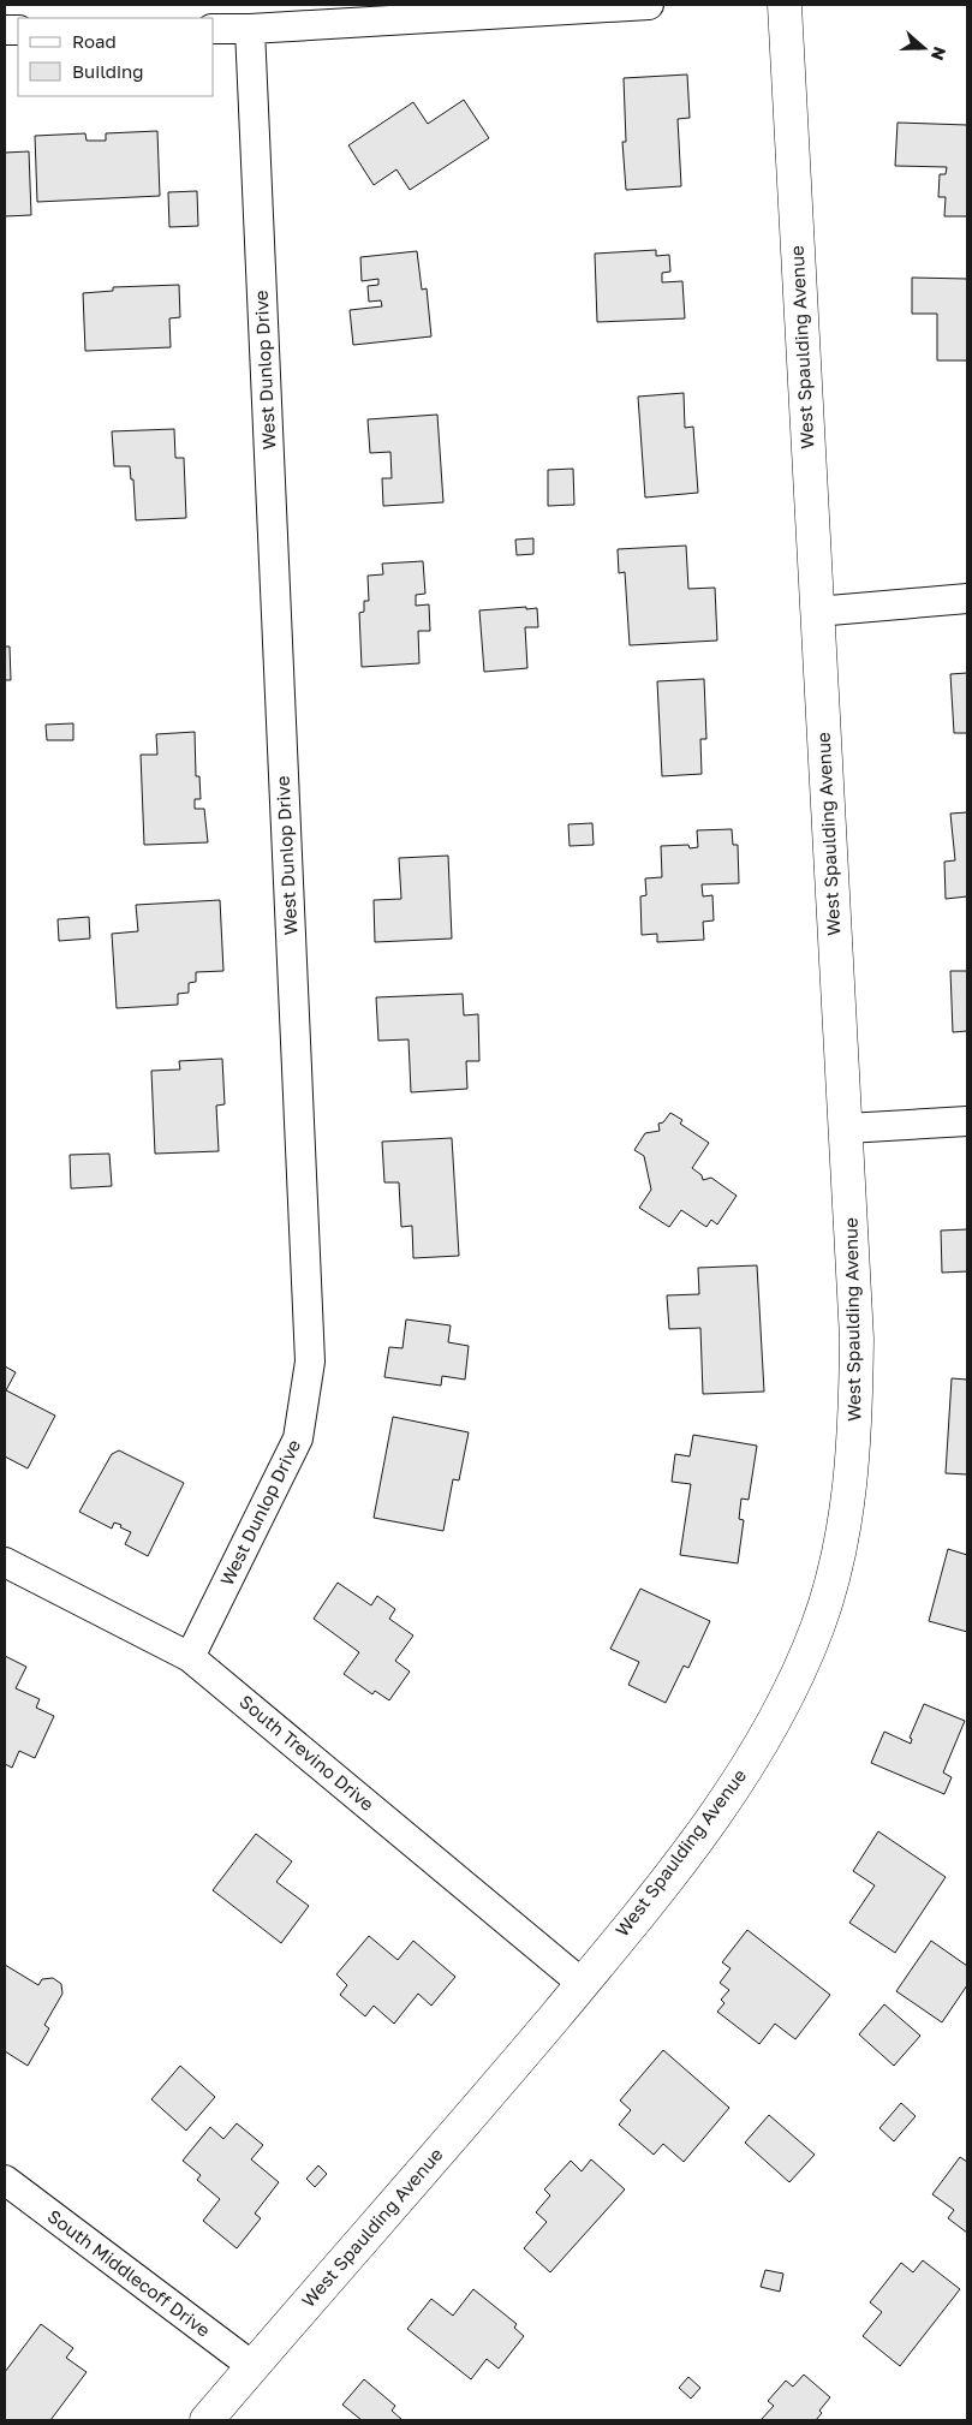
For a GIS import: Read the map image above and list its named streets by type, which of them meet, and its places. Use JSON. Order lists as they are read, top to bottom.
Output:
{
  "streets": {
    "street": [
      "West Spaulding Avenue",
      "West Dunlop Drive",
      "South Trevino Drive",
      "South Middlecoff Drive"
    ]
  },
  "crossings": [
    ["West Spaulding Avenue", "South Trevino Drive"],
    ["West Spaulding Avenue", "South Middlecoff Drive"],
    ["West Dunlop Drive", "South Trevino Drive"]
  ],
  "legend": ["Road", "Building"],
  "north": "right"
}
